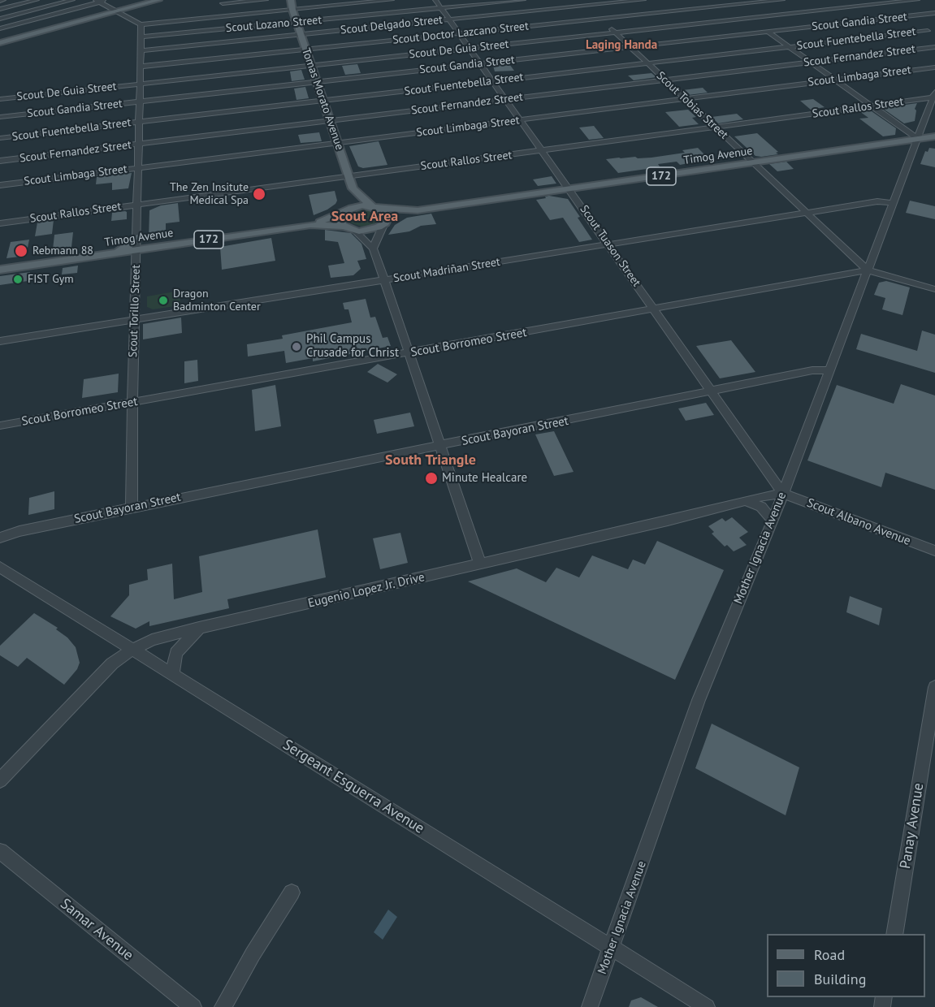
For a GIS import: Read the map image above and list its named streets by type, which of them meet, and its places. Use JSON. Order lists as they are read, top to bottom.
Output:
{
  "streets": {
    "main road": ["Tomas Morato Avenue", "Timog Avenue", "172"],
    "street": [
      "Scout Gandia Street",
      "Scout Lozano Street",
      "Scout Delgado Street",
      "Scout Doctor Lazcano Street",
      "Scout Fuentebella Street",
      "Scout De Guia Street",
      "Scout Fernandez Street",
      "Scout Limbaga Street",
      "Scout Tobias Street",
      "Scout Rallos Street",
      "Scout Tuason Street",
      "Scout Madriñan Street",
      "Scout Torillo Street",
      "Scout Borromeo Street",
      "Scout Bayoran Street",
      "Scout Albano Avenue",
      "Mother Ignacia Avenue",
      "Eugenio Lopez Jr. Drive",
      "Sergeant Esguerra Avenue",
      "Panay Avenue",
      "Samar Avenue"
    ]
  },
  "crossings": [
    ["Scout Gandia Street", "Tomas Morato Avenue"],
    ["Scout Gandia Street", "Scout Tobias Street"],
    ["Scout Gandia Street", "Scout Tuason Street"],
    ["Scout Gandia Street", "Scout Torillo Street"],
    ["Scout Lozano Street", "Tomas Morato Avenue"],
    ["Scout Lozano Street", "Scout Tuason Street"],
    ["Scout Lozano Street", "Scout Torillo Street"],
    ["Scout Delgado Street", "Tomas Morato Avenue"],
    ["Scout Delgado Street", "Scout Tobias Street"],
    ["Scout Delgado Street", "Scout Tuason Street"],
    ["Scout Delgado Street", "Scout Torillo Street"],
    ["Scout Doctor Lazcano Street", "Tomas Morato Avenue"],
    ["Scout Doctor Lazcano Street", "Scout Tobias Street"],
    ["Scout Doctor Lazcano Street", "Scout Tuason Street"],
    ["Scout Doctor Lazcano Street", "Scout Torillo Street"],
    ["Scout Fuentebella Street", "Tomas Morato Avenue"],
    ["Scout Fuentebella Street", "Scout Tobias Street"],
    ["Scout Fuentebella Street", "Scout Tuason Street"],
    ["Scout Fuentebella Street", "Scout Torillo Street"],
    ["Scout De Guia Street", "Tomas Morato Avenue"],
    ["Scout De Guia Street", "Scout Tobias Street"],
    ["Scout De Guia Street", "Scout Tuason Street"],
    ["Scout De Guia Street", "Scout Torillo Street"],
    ["Scout Fernandez Street", "Tomas Morato Avenue"],
    ["Scout Fernandez Street", "Scout Tobias Street"],
    ["Scout Fernandez Street", "Scout Tuason Street"],
    ["Scout Fernandez Street", "Scout Torillo Street"],
    ["Scout Limbaga Street", "Tomas Morato Avenue"],
    ["Scout Limbaga Street", "Scout Tobias Street"],
    ["Scout Limbaga Street", "Scout Tuason Street"],
    ["Scout Limbaga Street", "Scout Torillo Street"],
    ["Tomas Morato Avenue", "Scout Rallos Street"],
    ["Tomas Morato Avenue", "Timog Avenue"],
    ["Tomas Morato Avenue", "172"],
    ["Scout Tobias Street", "Scout Rallos Street"],
    ["Scout Tobias Street", "Timog Avenue"],
    ["Scout Tobias Street", "Scout Madriñan Street"],
    ["Scout Tobias Street", "Scout Borromeo Street"],
    ["Scout Tobias Street", "Mother Ignacia Avenue"],
    ["Scout Rallos Street", "Scout Tuason Street"],
    ["Scout Rallos Street", "Scout Torillo Street"],
    ["Scout Rallos Street", "Mother Ignacia Avenue"],
    ["Timog Avenue", "172"],
    ["Timog Avenue", "Scout Tuason Street"],
    ["Timog Avenue", "Scout Torillo Street"],
    ["Timog Avenue", "Mother Ignacia Avenue"],
    ["Scout Tuason Street", "Scout Madriñan Street"],
    ["Scout Tuason Street", "Scout Borromeo Street"],
    ["Scout Tuason Street", "Scout Bayoran Street"],
    ["Scout Tuason Street", "Scout Albano Avenue"],
    ["Scout Tuason Street", "Mother Ignacia Avenue"],
    ["Scout Tuason Street", "Eugenio Lopez Jr. Drive"],
    ["Scout Madriñan Street", "Scout Torillo Street"],
    ["Scout Madriñan Street", "Mother Ignacia Avenue"],
    ["Scout Torillo Street", "Scout Borromeo Street"],
    ["Scout Torillo Street", "Scout Bayoran Street"],
    ["Scout Borromeo Street", "Mother Ignacia Avenue"],
    ["Scout Bayoran Street", "Mother Ignacia Avenue"],
    ["Scout Albano Avenue", "Mother Ignacia Avenue"],
    ["Scout Albano Avenue", "Eugenio Lopez Jr. Drive"],
    ["Mother Ignacia Avenue", "Eugenio Lopez Jr. Drive"],
    ["Mother Ignacia Avenue", "Sergeant Esguerra Avenue"],
    ["Eugenio Lopez Jr. Drive", "Sergeant Esguerra Avenue"]
  ],
  "districts": ["Laging Handa", "Scout Area", "South Triangle"],
  "places": [
    "The Zen Insitute Medical Spa",
    "Rebmann 88",
    "FIST Gym",
    "Dragon Badminton Center",
    "Phil Campus Crusade for Christ",
    "Minute Healcare"
  ],
  "legend": ["Road", "Building"]
}
